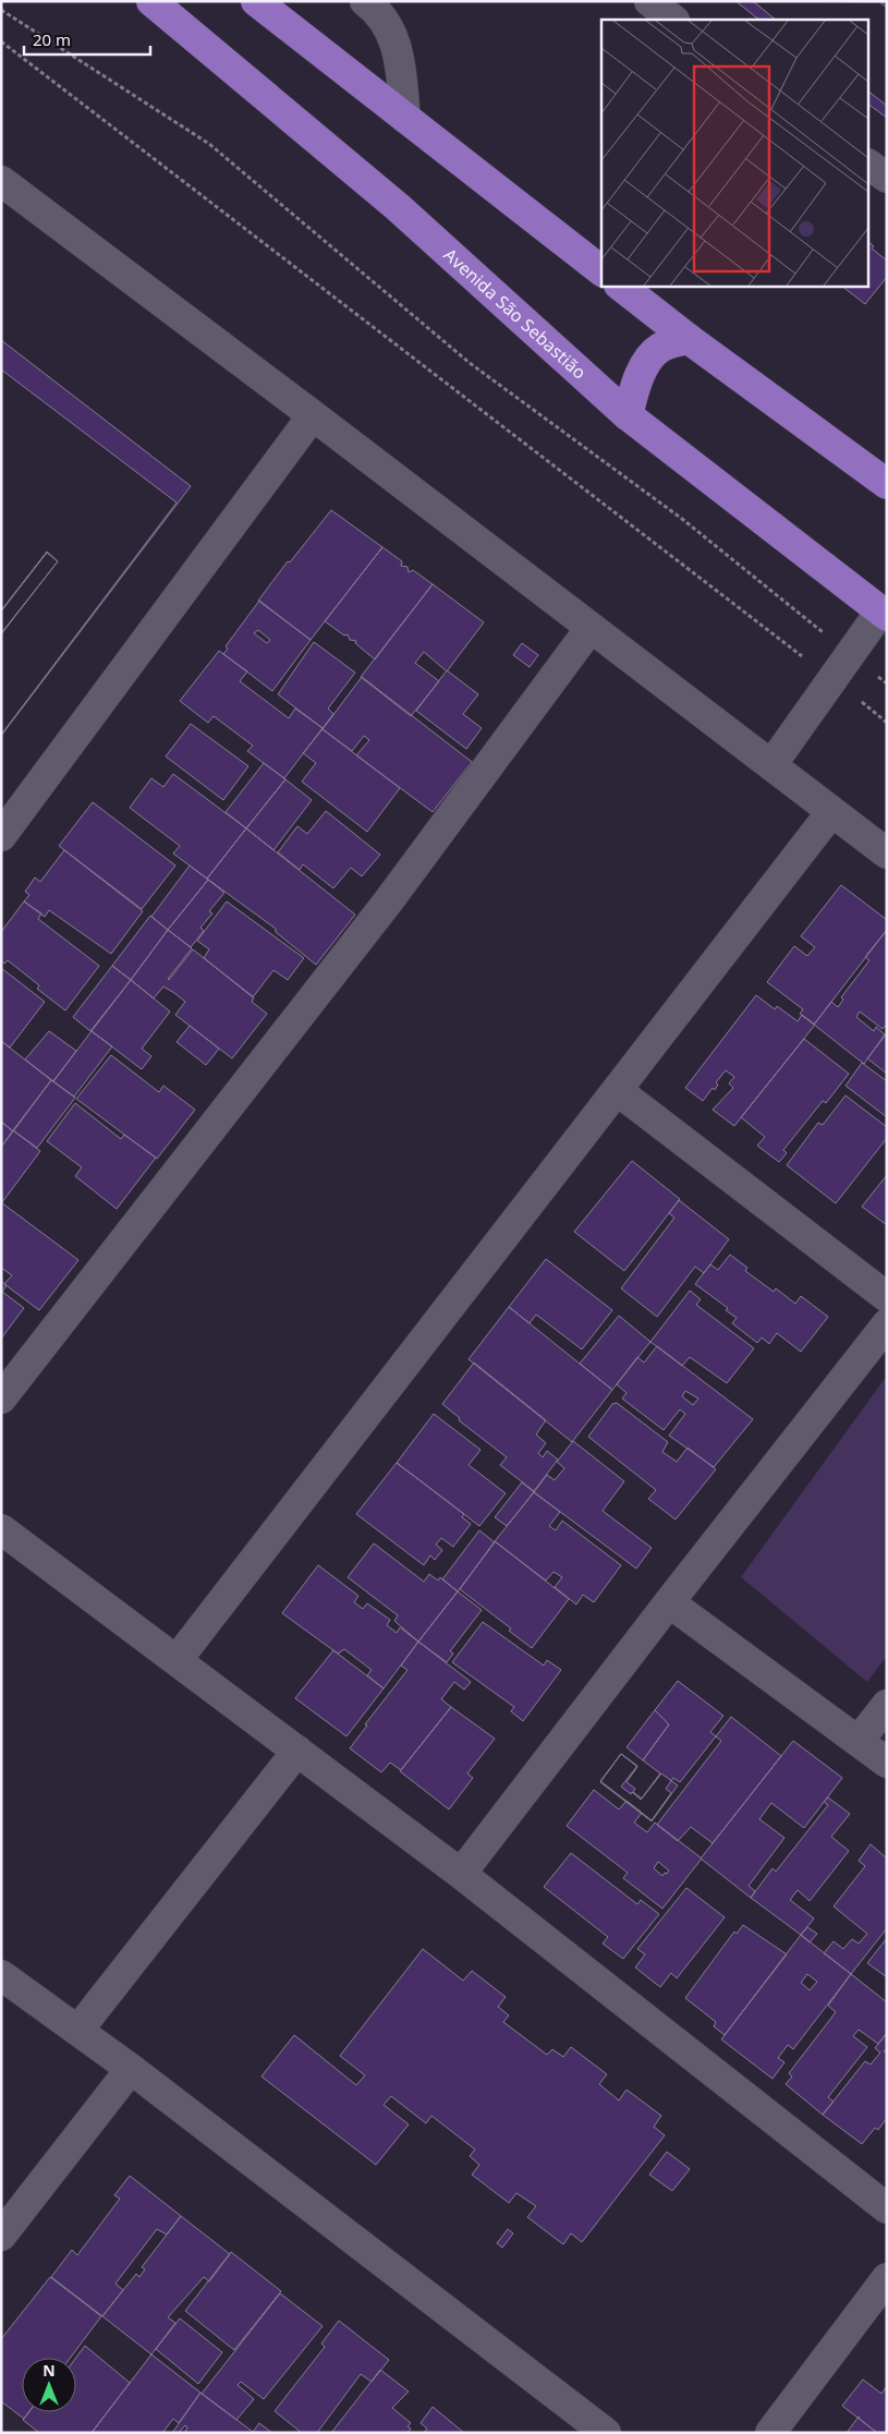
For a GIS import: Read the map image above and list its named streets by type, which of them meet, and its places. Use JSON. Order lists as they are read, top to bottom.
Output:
{
  "streets": {
    "main road": ["Avenida São Sebastião"]
  },
  "scale_bar": "20 m",
  "north": "top"
}
